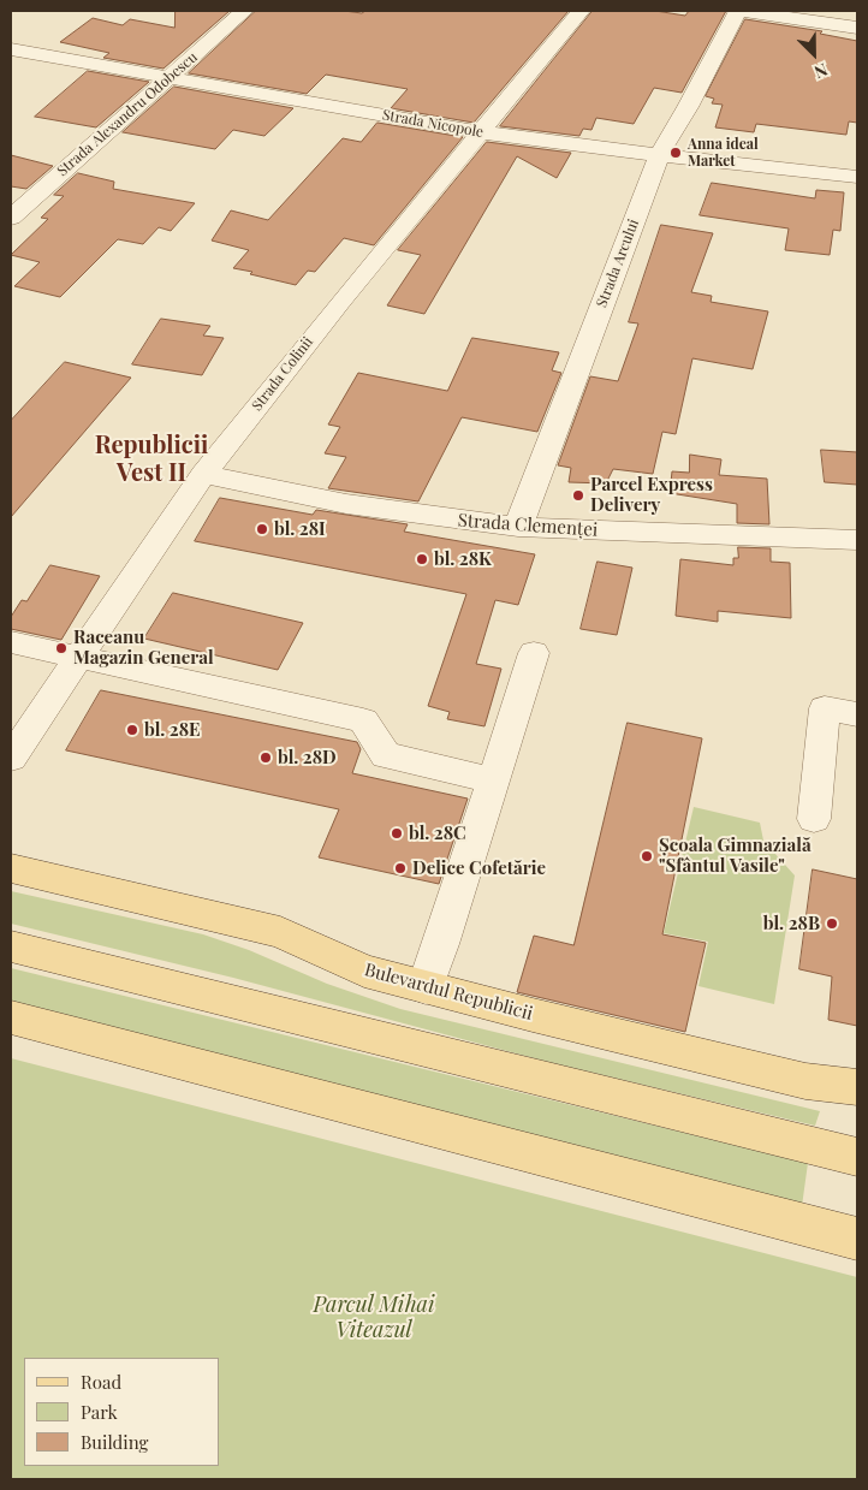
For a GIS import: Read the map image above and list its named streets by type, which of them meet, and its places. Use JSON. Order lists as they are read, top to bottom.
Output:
{
  "streets": {
    "main road": ["Bulevardul Republicii"],
    "street": [
      "Strada Alexandru Odobescu",
      "Strada Nicopole",
      "Strada Arcului",
      "Strada Colinii",
      "Strada Clemenței"
    ]
  },
  "crossings": [
    ["Strada Alexandru Odobescu", "Strada Nicopole"],
    ["Strada Nicopole", "Strada Arcului"],
    ["Strada Nicopole", "Strada Colinii"],
    ["Strada Arcului", "Strada Clemenței"],
    ["Strada Colinii", "Strada Clemenței"]
  ],
  "districts": ["Republicii Vest II"],
  "parks": ["Parcul Mihai Viteazul"],
  "places": [
    "Anna ideal Market",
    "Parcel Express Delivery",
    "bl. 28I",
    "bl. 28K",
    "Raceanu Magazin General",
    "bl. 28E",
    "bl. 28D",
    "bl. 28C",
    "Școala Gimnazială \"Sfântul Vasile\"",
    "Delice Cofetărie",
    "bl. 28B"
  ],
  "legend": ["Road", "Park", "Building"],
  "north": "bottom right"
}
